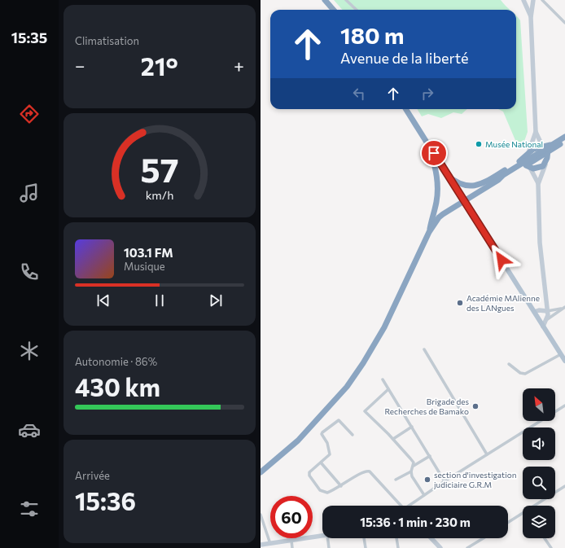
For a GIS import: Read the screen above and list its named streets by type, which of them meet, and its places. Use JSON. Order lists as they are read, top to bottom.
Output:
{
  "places": [
    "Musée National",
    "Académie MAlienne des LANgues",
    "Brigade des Recherches de Bamako",
    "section d'investigation judiciaire G.R.M"
  ],
  "north": "top left",
  "page": {
    "tabs": "15:35",
    "tile": [
      "Climatisation",
      ["Autonomie · 86%", "430 km"],
      ["Arrivée", "15:36"]
    ],
    "turn": ["180 m", "Avenue de la liberté"],
    "heat": ["−", "21°", "+"],
    "song": ["103.1 FM", "Musique"],
    "limit": "60",
    "trip": "15:36 · 1 min · 230 m",
    "gauge": ["57", "km/h"]
  }
}
